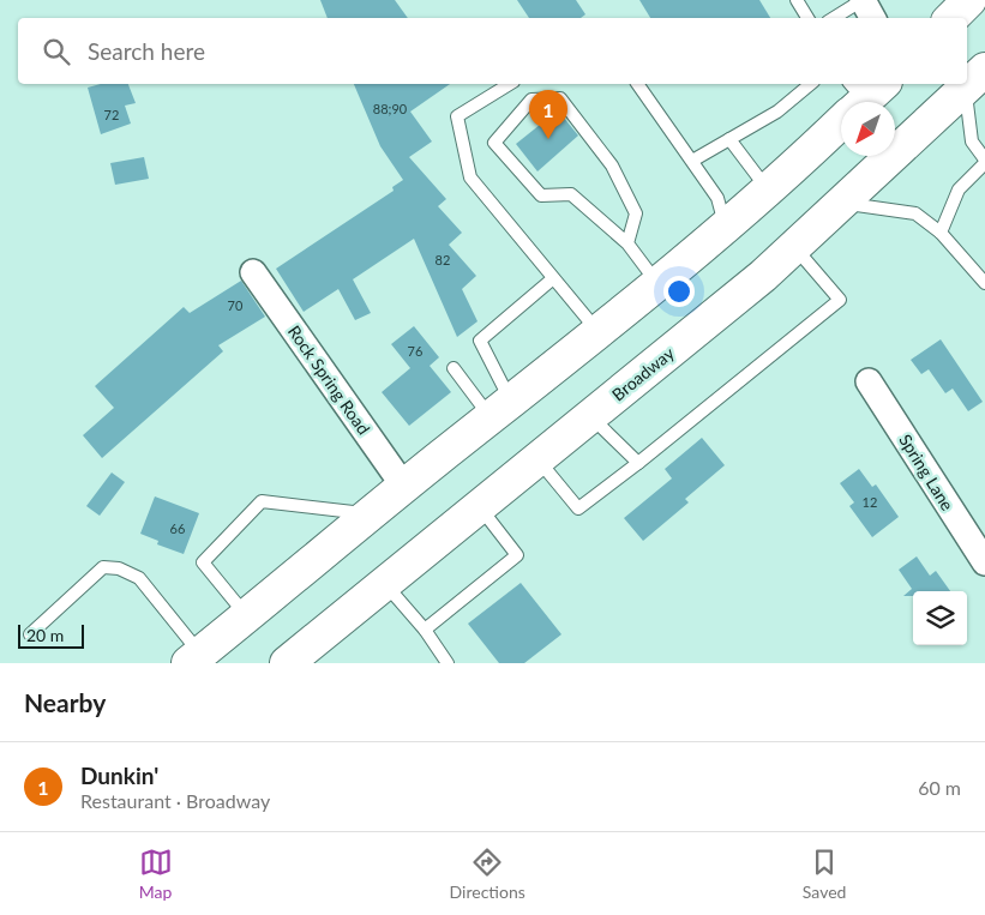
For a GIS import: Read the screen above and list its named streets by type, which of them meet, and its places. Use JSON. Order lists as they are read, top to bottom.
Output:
{
  "streets": {
    "highway": ["Broadway"],
    "street": ["Rock Spring Road", "Spring Lane"]
  },
  "house_numbers": [
    "88;90",
    "72",
    "82",
    "70",
    "76",
    "12",
    "66"
  ],
  "scale_bar": "20 m",
  "north": "bottom left",
  "page": {
    "search": "Search here",
    "pins": "1",
    "scale": "20 m",
    "heading": "Nearby",
    "list": [
      {
        "mark": "1",
        "name": "Dunkin'",
        "note": "Restaurant · Broadway",
        "value": "60 m"
      }
    ],
    "nav": ["Map", "Directions", "Saved"]
  }
}
